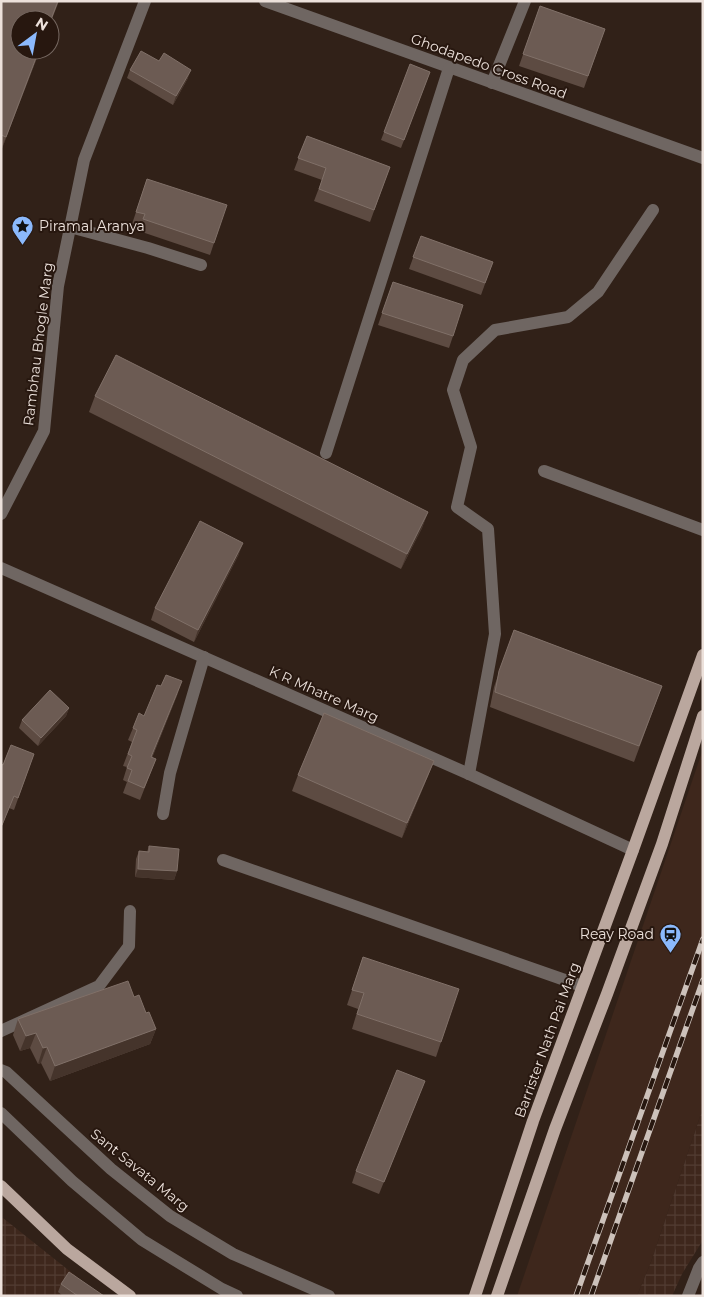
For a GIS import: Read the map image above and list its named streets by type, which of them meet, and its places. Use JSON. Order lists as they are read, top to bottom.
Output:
{
  "streets": {
    "main road": ["Barrister Nath Pai Marg"],
    "street": [
      "Ghodapedo Cross Road",
      "Rambhau Bhogle Marg",
      "K R Mhatre Marg",
      "Sant Savata Marg"
    ]
  },
  "crossings": [
    ["K R Mhatre Marg", "Barrister Nath Pai Marg"]
  ],
  "places": {
    "place": ["Piramal Aranya"],
    "station": ["Reay Road"]
  },
  "north": "top right"
}
